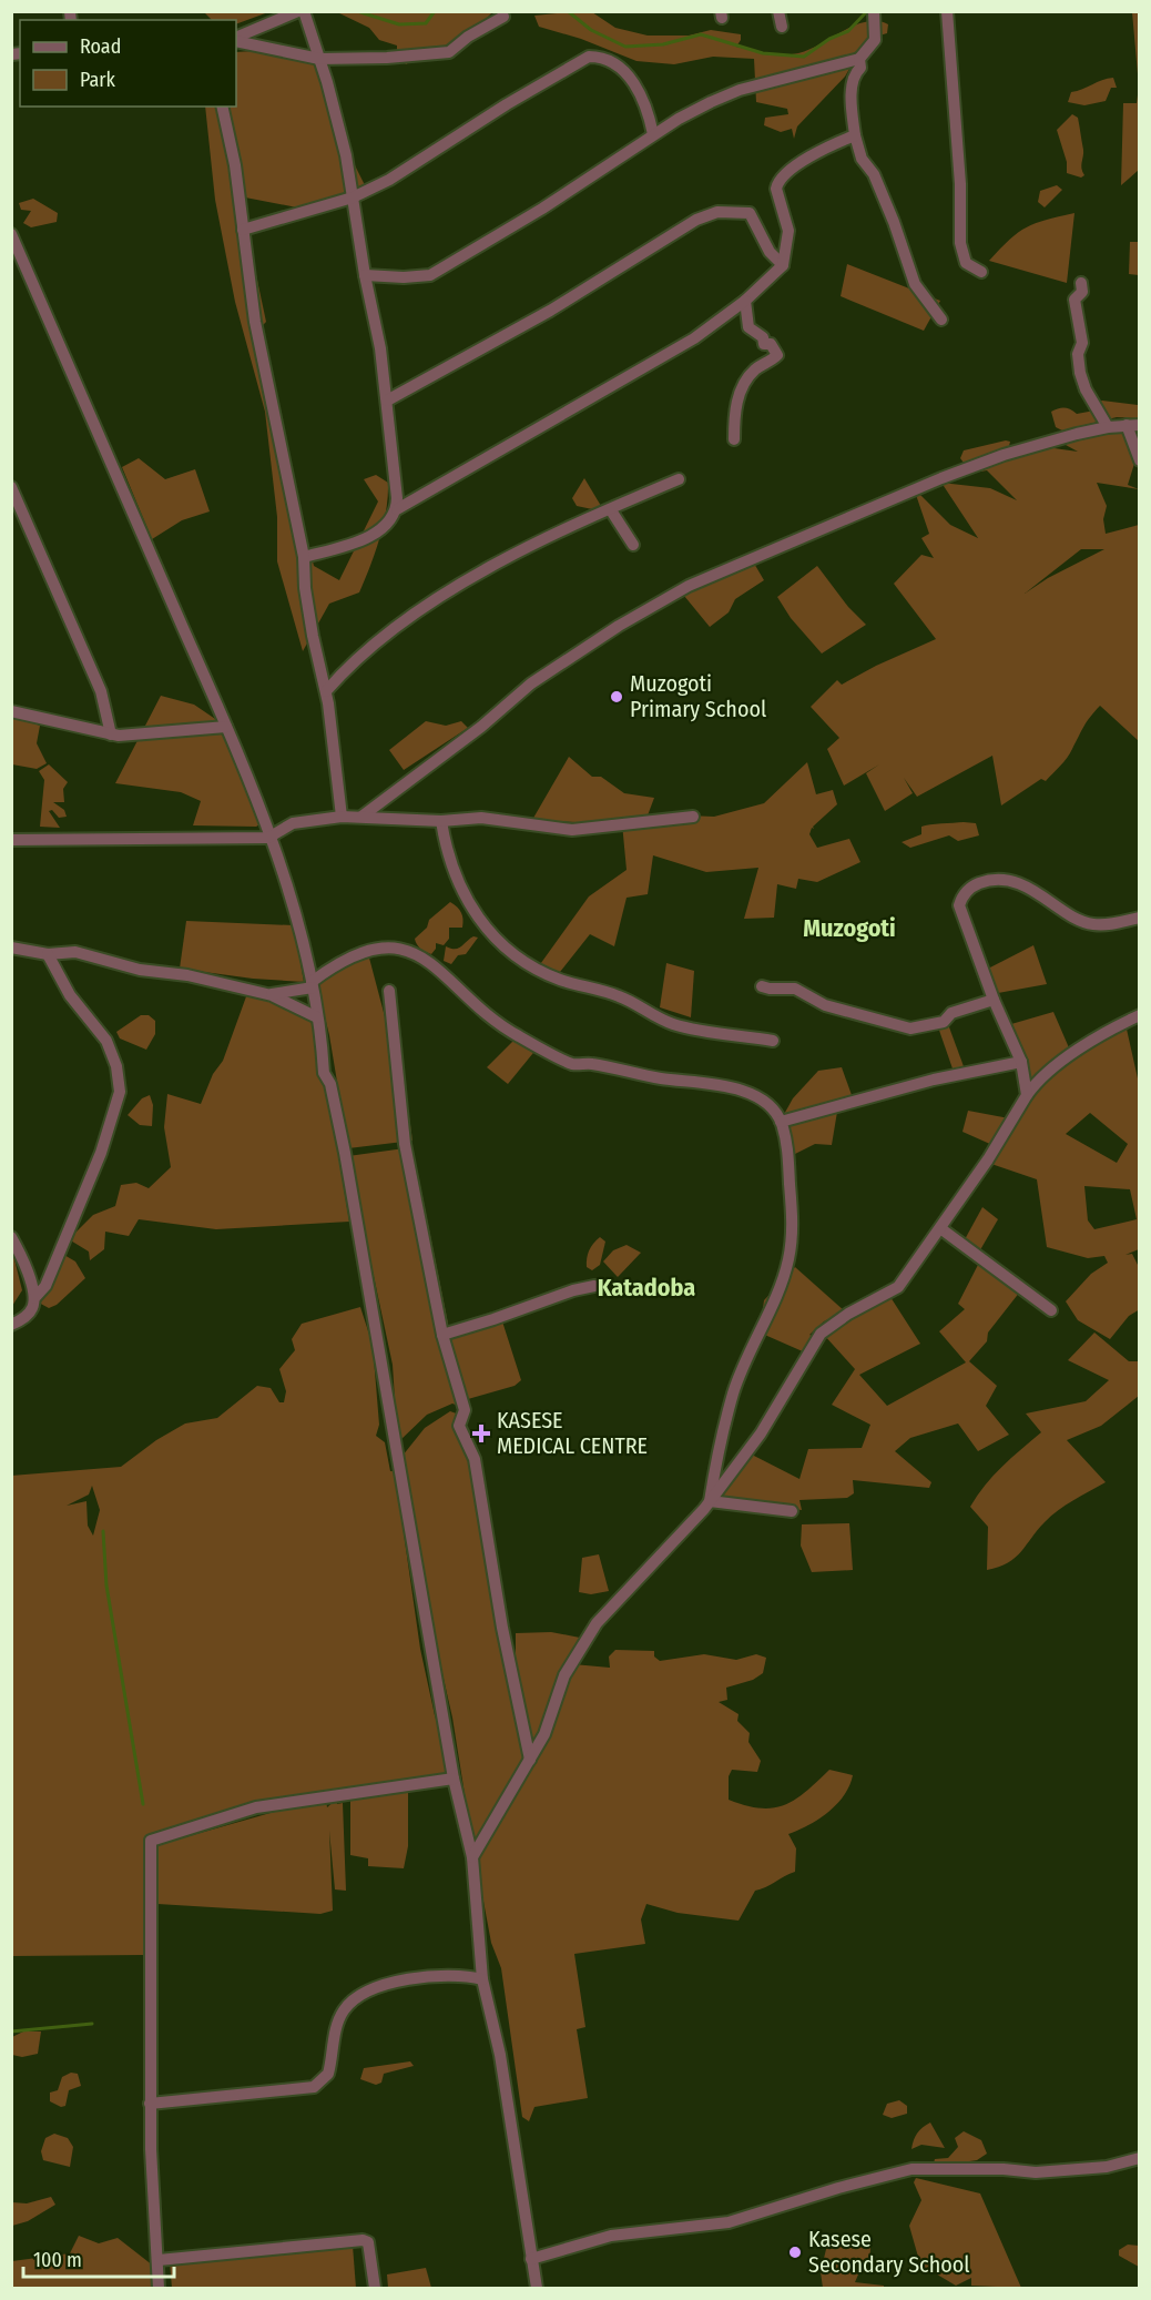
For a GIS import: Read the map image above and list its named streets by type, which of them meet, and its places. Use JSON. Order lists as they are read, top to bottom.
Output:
{
  "districts": ["Muzogoti", "Katadoba"],
  "places": {
    "other": ["Muzogoti Primary School", "Kasese Secondary School"],
    "health": ["KASESE MEDICAL CENTRE"]
  },
  "legend": ["Road", "Park"],
  "scale_bar": "100 m"
}
